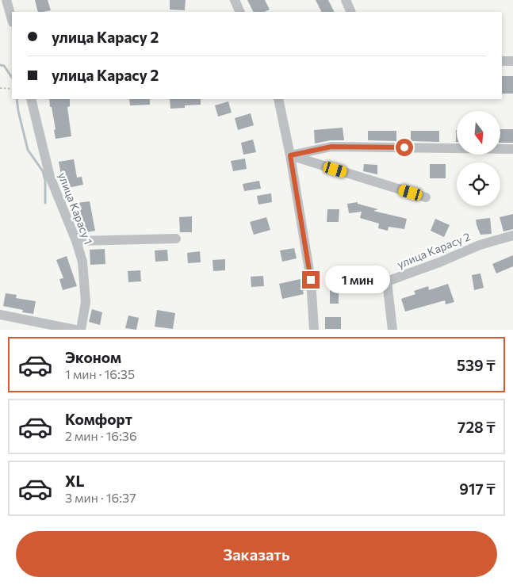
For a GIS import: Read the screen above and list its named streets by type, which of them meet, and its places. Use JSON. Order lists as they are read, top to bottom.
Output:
{
  "streets": {
    "street": ["улица Карасу 1", "улица Карасу 2"]
  },
  "north": "bottom",
  "page": {
    "banner": ["улица Карасу 2", "улица Карасу 2"],
    "bubble": "1 мин",
    "list": [
      {
        "name": "Эконом",
        "note": "1 мин · 16:35",
        "value": "539 ₸"
      },
      {
        "name": "Комфорт",
        "note": "2 мин · 16:36",
        "value": "728 ₸"
      },
      {
        "name": "XL",
        "note": "3 мин · 16:37",
        "value": "917 ₸"
      }
    ],
    "buttons": "Заказать"
  }
}
